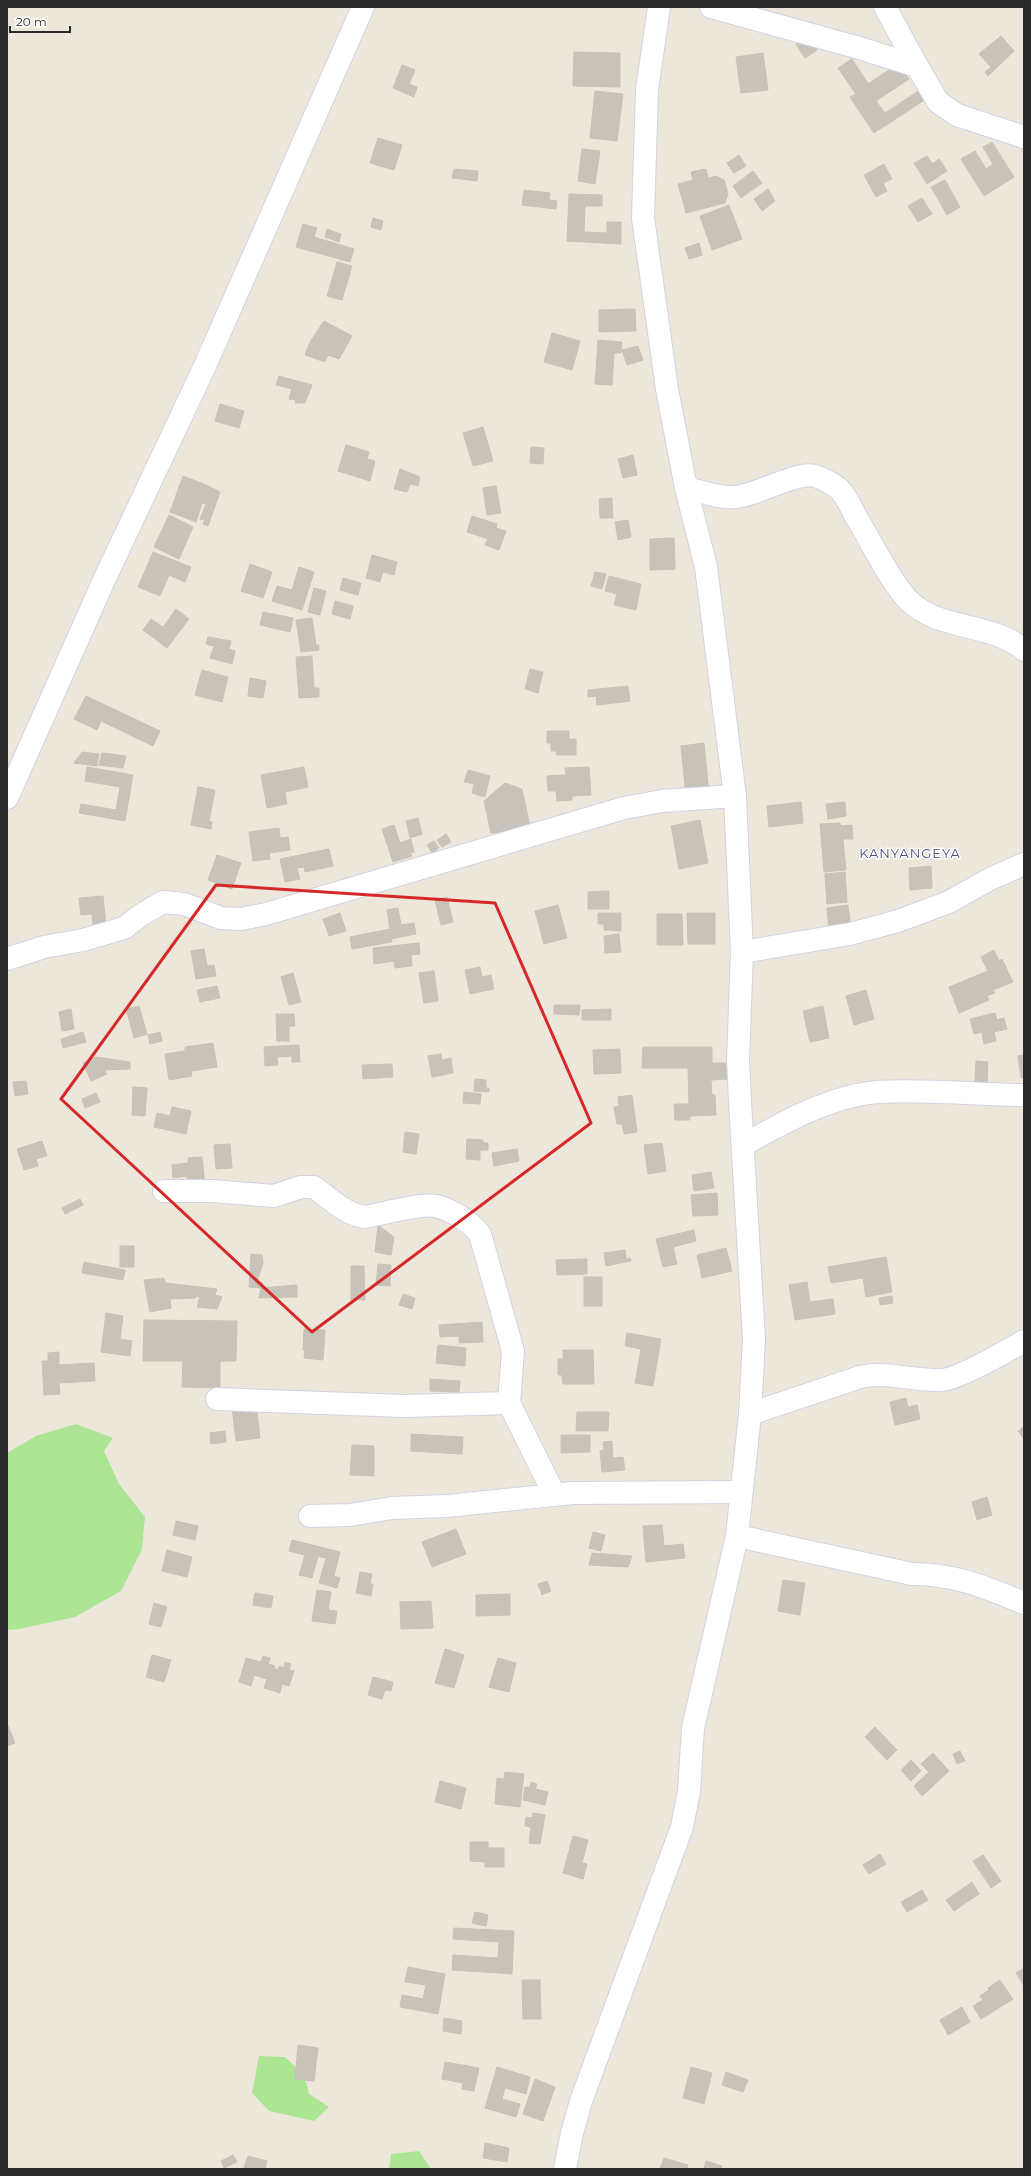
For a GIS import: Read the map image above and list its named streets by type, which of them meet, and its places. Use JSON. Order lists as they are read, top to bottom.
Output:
{
  "districts": ["KANYANGEYA"],
  "scale_bar": "20 m"
}
